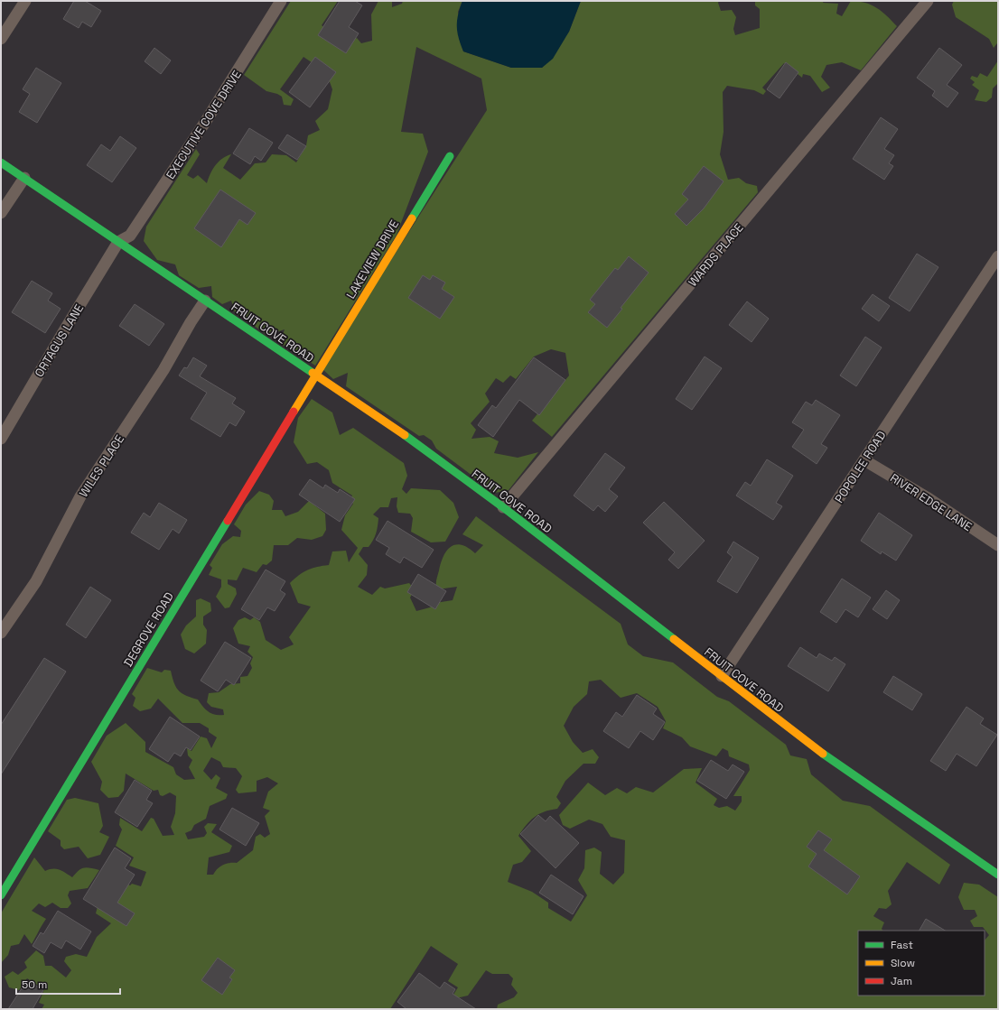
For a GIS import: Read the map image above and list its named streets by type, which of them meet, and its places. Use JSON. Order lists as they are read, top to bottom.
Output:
{
  "streets": {
    "street": [
      "EXECUTIVE COVE DRIVE",
      "WARDS PLACE",
      "LAKEVIEW DRIVE",
      "FRUIT COVE ROAD",
      "ORTAGUS LANE",
      "WILES PLACE",
      "POPOLEE ROAD",
      "RIVER EDGE LANE",
      "DEGROVE ROAD"
    ]
  },
  "crossings": [
    ["EXECUTIVE COVE DRIVE", "FRUIT COVE ROAD"],
    ["EXECUTIVE COVE DRIVE", "ORTAGUS LANE"],
    ["WARDS PLACE", "FRUIT COVE ROAD"],
    ["LAKEVIEW DRIVE", "FRUIT COVE ROAD"],
    ["LAKEVIEW DRIVE", "DEGROVE ROAD"],
    ["FRUIT COVE ROAD", "ORTAGUS LANE"],
    ["FRUIT COVE ROAD", "WILES PLACE"],
    ["FRUIT COVE ROAD", "POPOLEE ROAD"],
    ["FRUIT COVE ROAD", "DEGROVE ROAD"],
    ["POPOLEE ROAD", "RIVER EDGE LANE"]
  ],
  "legend": ["Fast", "Slow", "Jam"],
  "scale_bar": "50 m"
}
